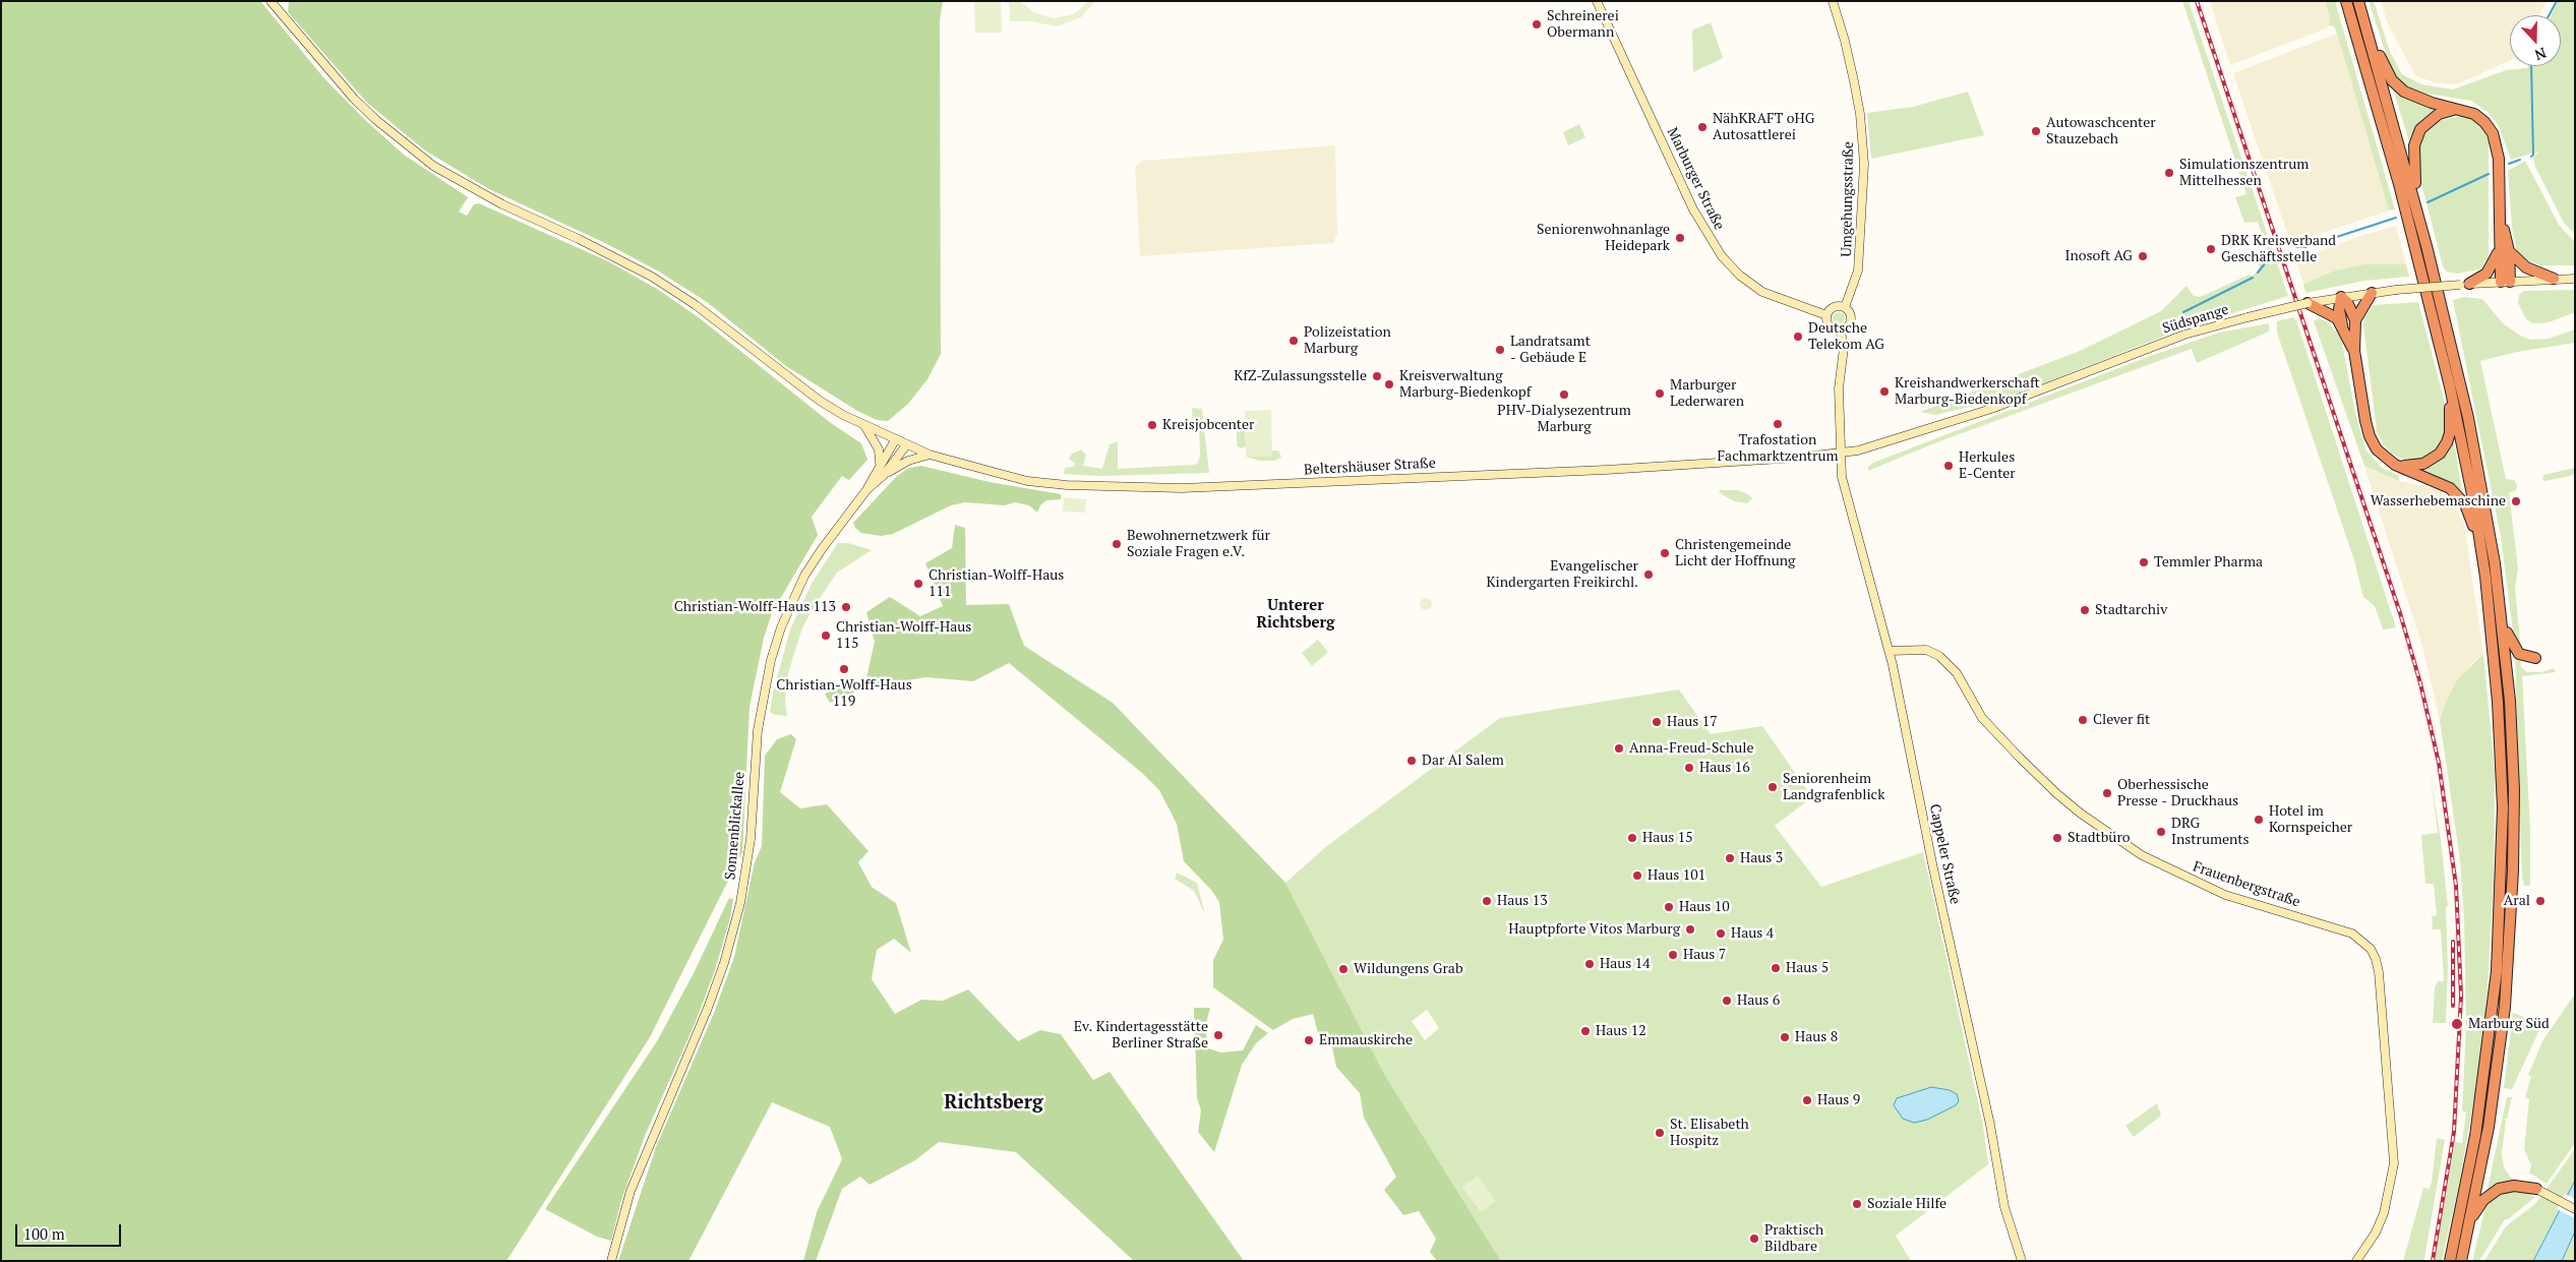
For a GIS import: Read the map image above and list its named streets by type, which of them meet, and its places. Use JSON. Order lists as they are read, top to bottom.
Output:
{
  "streets": {
    "main road": [
      "Marburger Straße",
      "Umgehungsstraße",
      "Südspange",
      "Beltershäuser Straße",
      "Sonnenblickallee",
      "Cappeler Straße",
      "Frauenbergstraße"
    ]
  },
  "crossings": [
    ["Marburger Straße", "Umgehungsstraße"],
    ["Südspange", "Beltershäuser Straße"],
    ["Südspange", "Cappeler Straße"],
    ["Beltershäuser Straße", "Sonnenblickallee"],
    ["Beltershäuser Straße", "Cappeler Straße"],
    ["Cappeler Straße", "Frauenbergstraße"]
  ],
  "districts": ["Unterer Richtsberg", "Richtsberg"],
  "places": [
    "Schreinerei Obermann",
    "NähKRAFT oHG Autosattlerei",
    "Autowaschcenter Stauzebach",
    "Simulationszentrum Mittelhessen",
    "Seniorenwohnanlage Heidepark",
    "DRK Kreisverband Geschäftsstelle",
    "Inosoft AG",
    "Deutsche Telekom AG",
    "Polizeistation Marburg",
    "Landratsamt - Gebäude E",
    "KfZ-Zulassungsstelle",
    "Kreisverwaltung Marburg-Biedenkopf",
    "Kreishandwerkerschaft Marburg-Biedenkopf",
    "Marburger Lederwaren",
    "PHV-Dialysezentrum Marburg",
    "Trafostation Fachmarktzentrum",
    "Kreisjobcenter",
    "Herkules E-Center",
    "Wasserhebemaschine",
    "Bewohnernetzwerk für Soziale Fragen e.V.",
    "Christengemeinde Licht der Hoffnung",
    "Temmler Pharma",
    "Evangelischer Kindergarten Freikirchl.",
    "Christian-Wolff-Haus 111",
    "Christian-Wolff-Haus 113",
    "Stadtarchiv",
    "Christian-Wolff-Haus 115",
    "Christian-Wolff-Haus 119",
    "Clever fit",
    "Haus 17",
    "Anna-Freud-Schule",
    "Dar Al Salem",
    "Haus 16",
    "Seniorenheim Landgrafenblick",
    "Oberhessische Presse - Druckhaus",
    "Hotel im Kornspeicher",
    "DRG Instruments",
    "Haus 15",
    "Stadtbüro",
    "Haus 3",
    "Haus 101",
    "Haus 13",
    "Aral",
    "Haus 10",
    "Hauptpforte Vitos Marburg",
    "Haus 4",
    "Haus 7",
    "Haus 14",
    "Haus 5",
    "Wildungens Grab",
    "Haus 6",
    "Marburg Süd",
    "Haus 12",
    "Ev. Kindertagesstätte Berliner Straße",
    "Haus 8",
    "Emmauskirche",
    "Haus 9",
    "St. Elisabeth Hospitz",
    "Soziale Hilfe",
    "Praktisch Bildbare"
  ],
  "scale_bar": "100 m",
  "north": "bottom"
}
